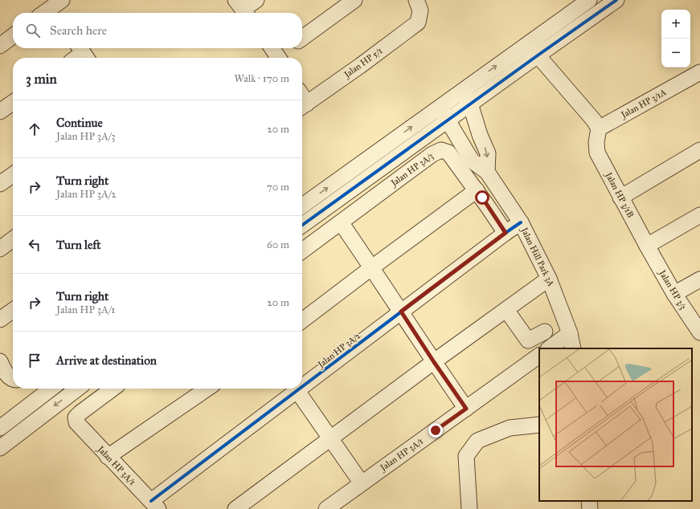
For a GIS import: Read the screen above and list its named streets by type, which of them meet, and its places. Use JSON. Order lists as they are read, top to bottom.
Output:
{
  "streets": {
    "street": [
      "Jalan HP 5/1",
      "Jalan HP 3/1A",
      "Jalan HP 3A/3",
      "Jalan HP 3/1B",
      "Jalan Hill Park 3A",
      "Jalan HP 3/3",
      "Jalan HP 3A/2",
      "Jalan HP 3A/1"
    ]
  },
  "crossings": [
    ["Jalan HP 3/1A", "Jalan HP 3/1B"],
    ["Jalan HP 3A/3", "Jalan HP 3A/2"],
    ["Jalan HP 3/1B", "Jalan HP 3/3"],
    ["Jalan Hill Park 3A", "Jalan HP 3A/2"],
    ["Jalan Hill Park 3A", "Jalan HP 3A/1"],
    ["Jalan HP 3A/2", "Jalan HP 3A/1"]
  ],
  "page": {
    "map_buttons": ["+", "−"],
    "search": "Search here",
    "heading": ["3 min", "Walk · 170 m"],
    "list": [
      ["Continue", "Jalan HP 3A/3", "20 m"],
      ["Turn right", "Jalan HP 3A/2", "70 m"],
      ["Turn left", "60 m"],
      ["Turn right", "Jalan HP 3A/1", "20 m"],
      "Arrive at destination"
    ]
  }
}
